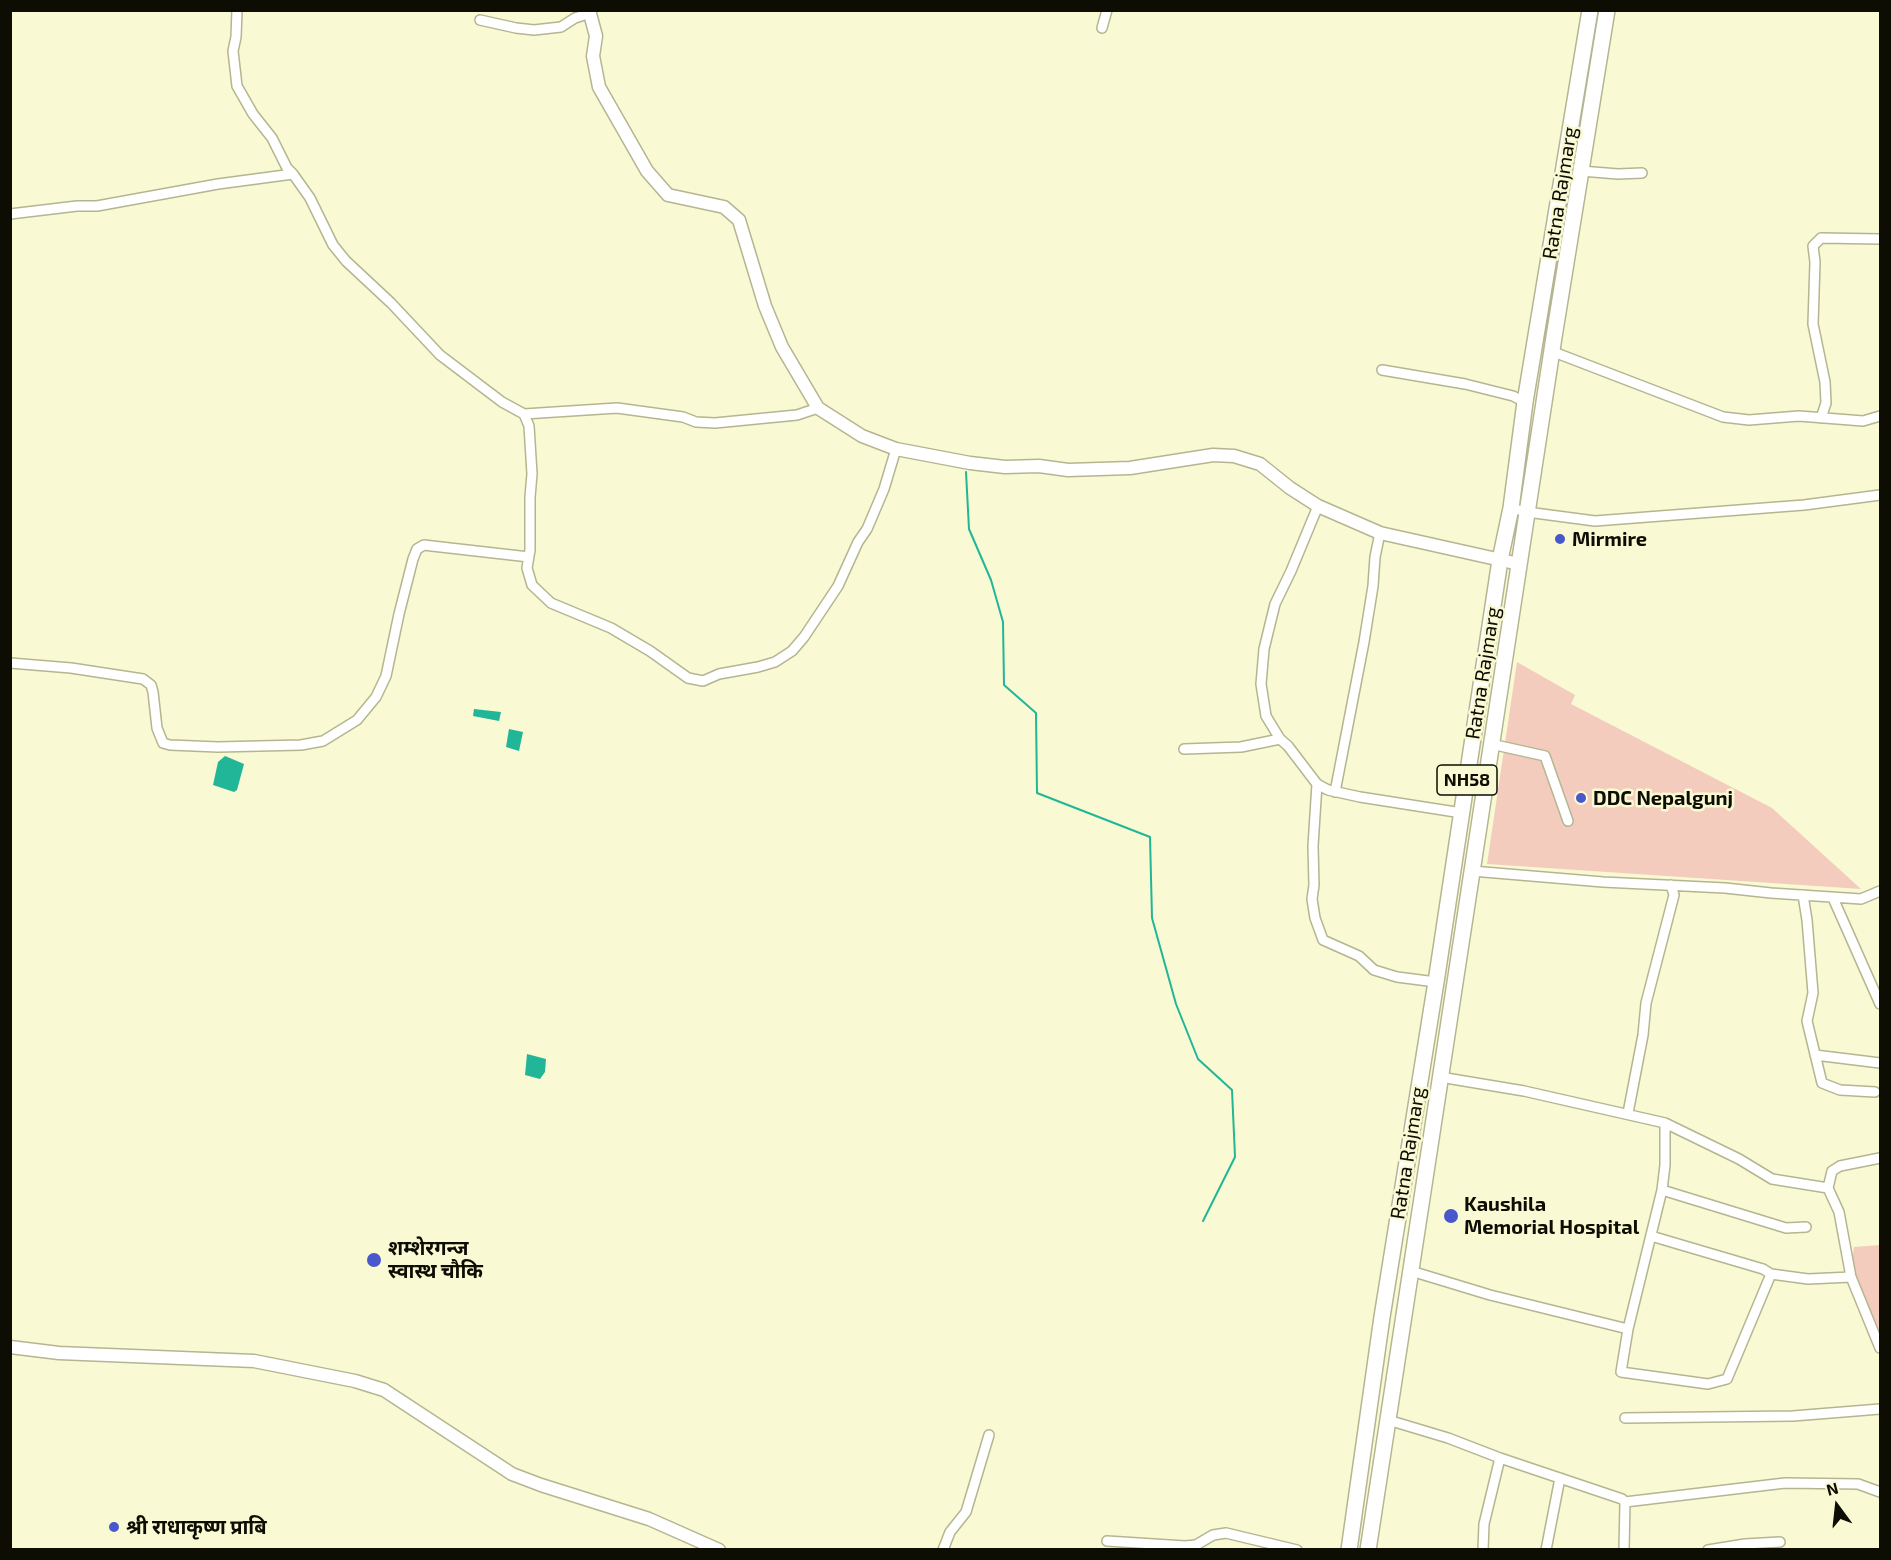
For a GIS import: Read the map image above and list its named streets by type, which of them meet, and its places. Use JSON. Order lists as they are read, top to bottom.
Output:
{
  "streets": {
    "highway": ["Ratna Rajmarg", "NH58"]
  },
  "places": [
    "Mirmire",
    "DDC Nepalgunj",
    "Kaushila Memorial Hospital",
    "शम्शेरगन्ज स्वास्थ चौकि",
    "श्री राधाकृष्ण प्राबि"
  ],
  "north": "top"
}
